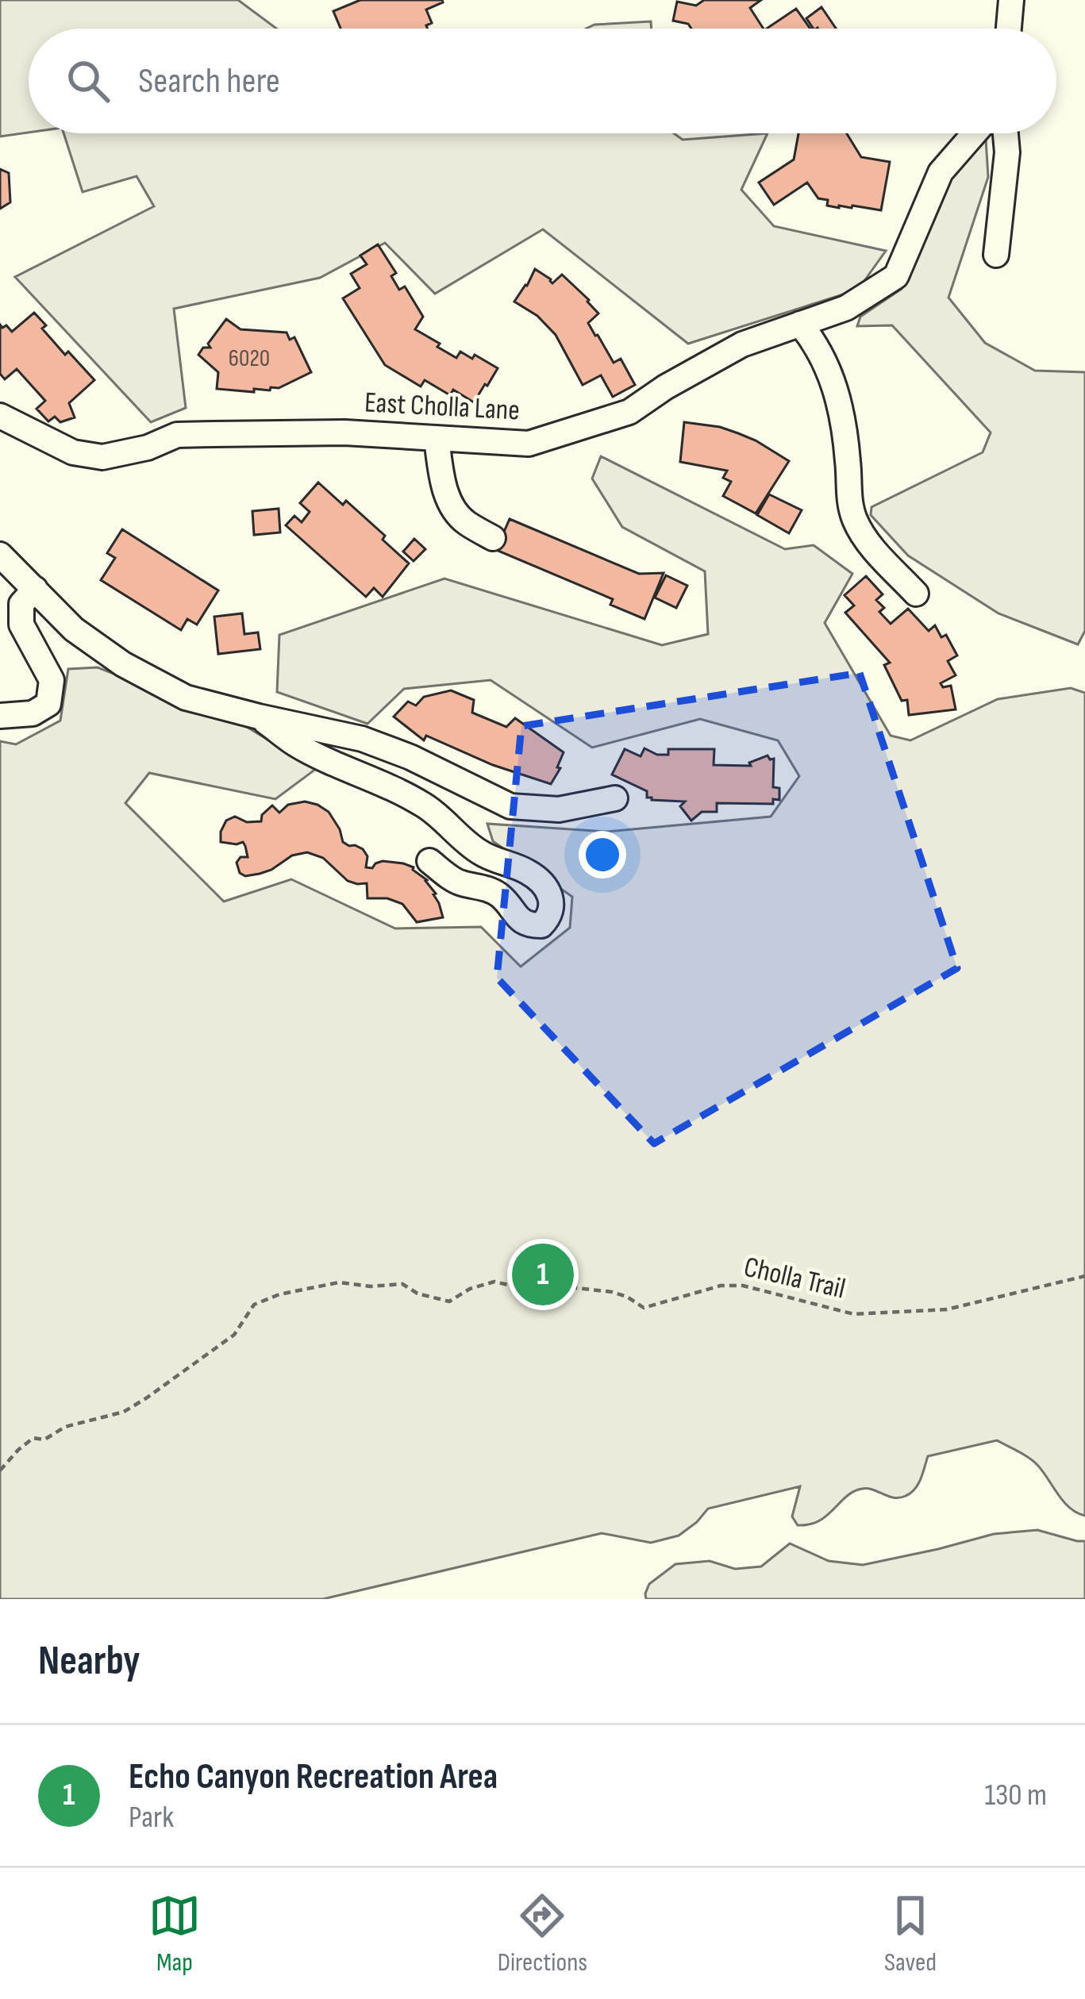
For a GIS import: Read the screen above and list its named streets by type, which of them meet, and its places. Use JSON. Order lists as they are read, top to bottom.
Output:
{
  "streets": {
    "street": ["East Cholla Lane"],
    "path": ["Cholla Trail"]
  },
  "house_numbers": ["6020"],
  "page": {
    "search": "Search here",
    "pins": "1",
    "heading": "Nearby",
    "list": [
      {
        "mark": "1",
        "name": "Echo Canyon Recreation Area",
        "note": "Park",
        "value": "130 m"
      }
    ],
    "nav": ["Map", "Directions", "Saved"]
  }
}
